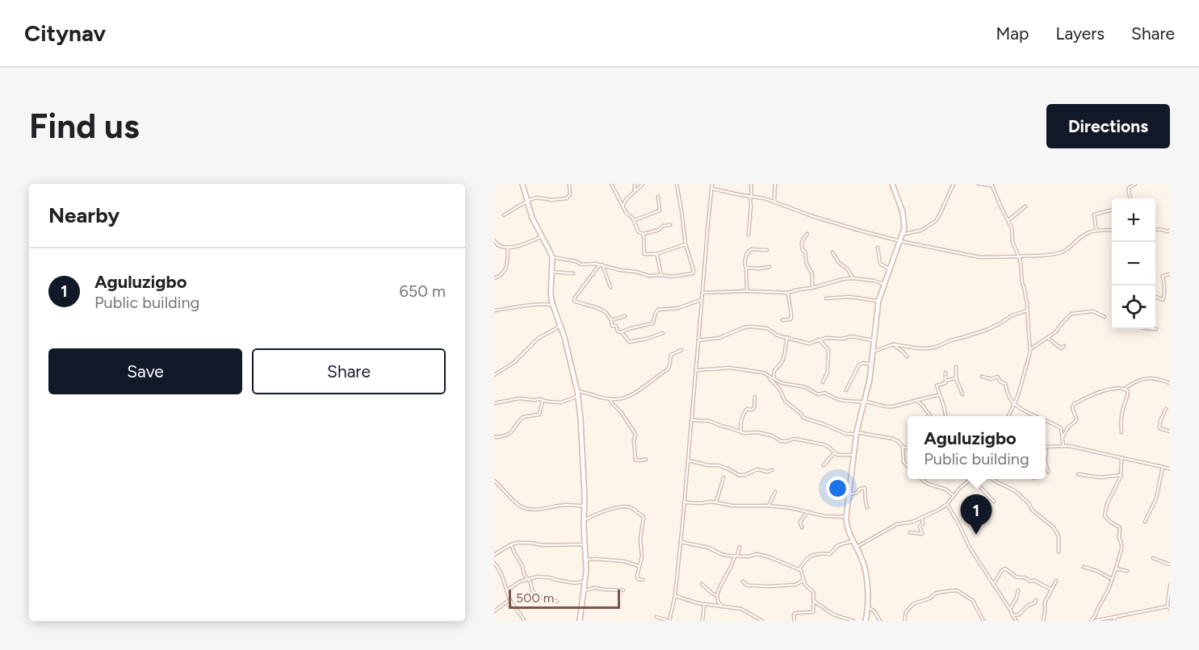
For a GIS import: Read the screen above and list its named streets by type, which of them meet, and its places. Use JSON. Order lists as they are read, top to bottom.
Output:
{
  "scale_bar": "500 m",
  "page": {
    "header": "Citynav",
    "nav": ["Map", "Layers", "Share"],
    "buttons": [
      "Directions",
      ["Save", "Share"]
    ],
    "title": "Find us",
    "heading": "Nearby",
    "map_buttons": ["+", "−"],
    "list": [
      {
        "mark": "1",
        "name": "Aguluzigbo",
        "note": "Public building",
        "value": "650 m"
      }
    ],
    "popup": ["Aguluzigbo", "Public building"],
    "pins": "1",
    "scale": "500 m"
  }
}
